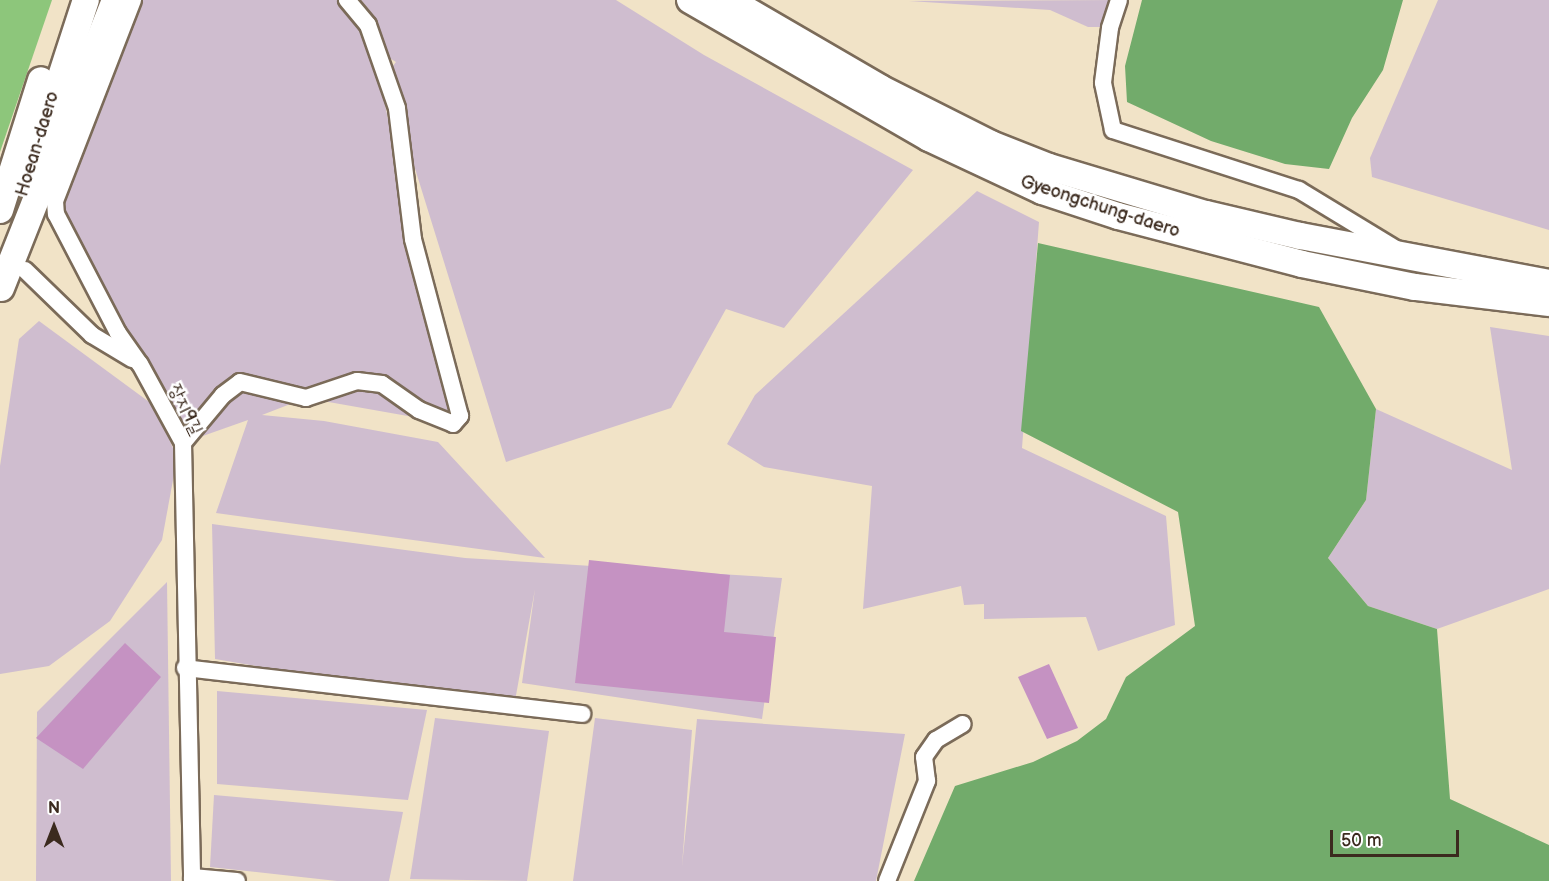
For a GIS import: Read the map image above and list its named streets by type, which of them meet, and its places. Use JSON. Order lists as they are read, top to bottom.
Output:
{
  "streets": {
    "main road": ["Hoean-daero", "Gyeongchung-daero"],
    "street": ["장지9길"]
  },
  "scale_bar": "50 m",
  "north": "top"
}
